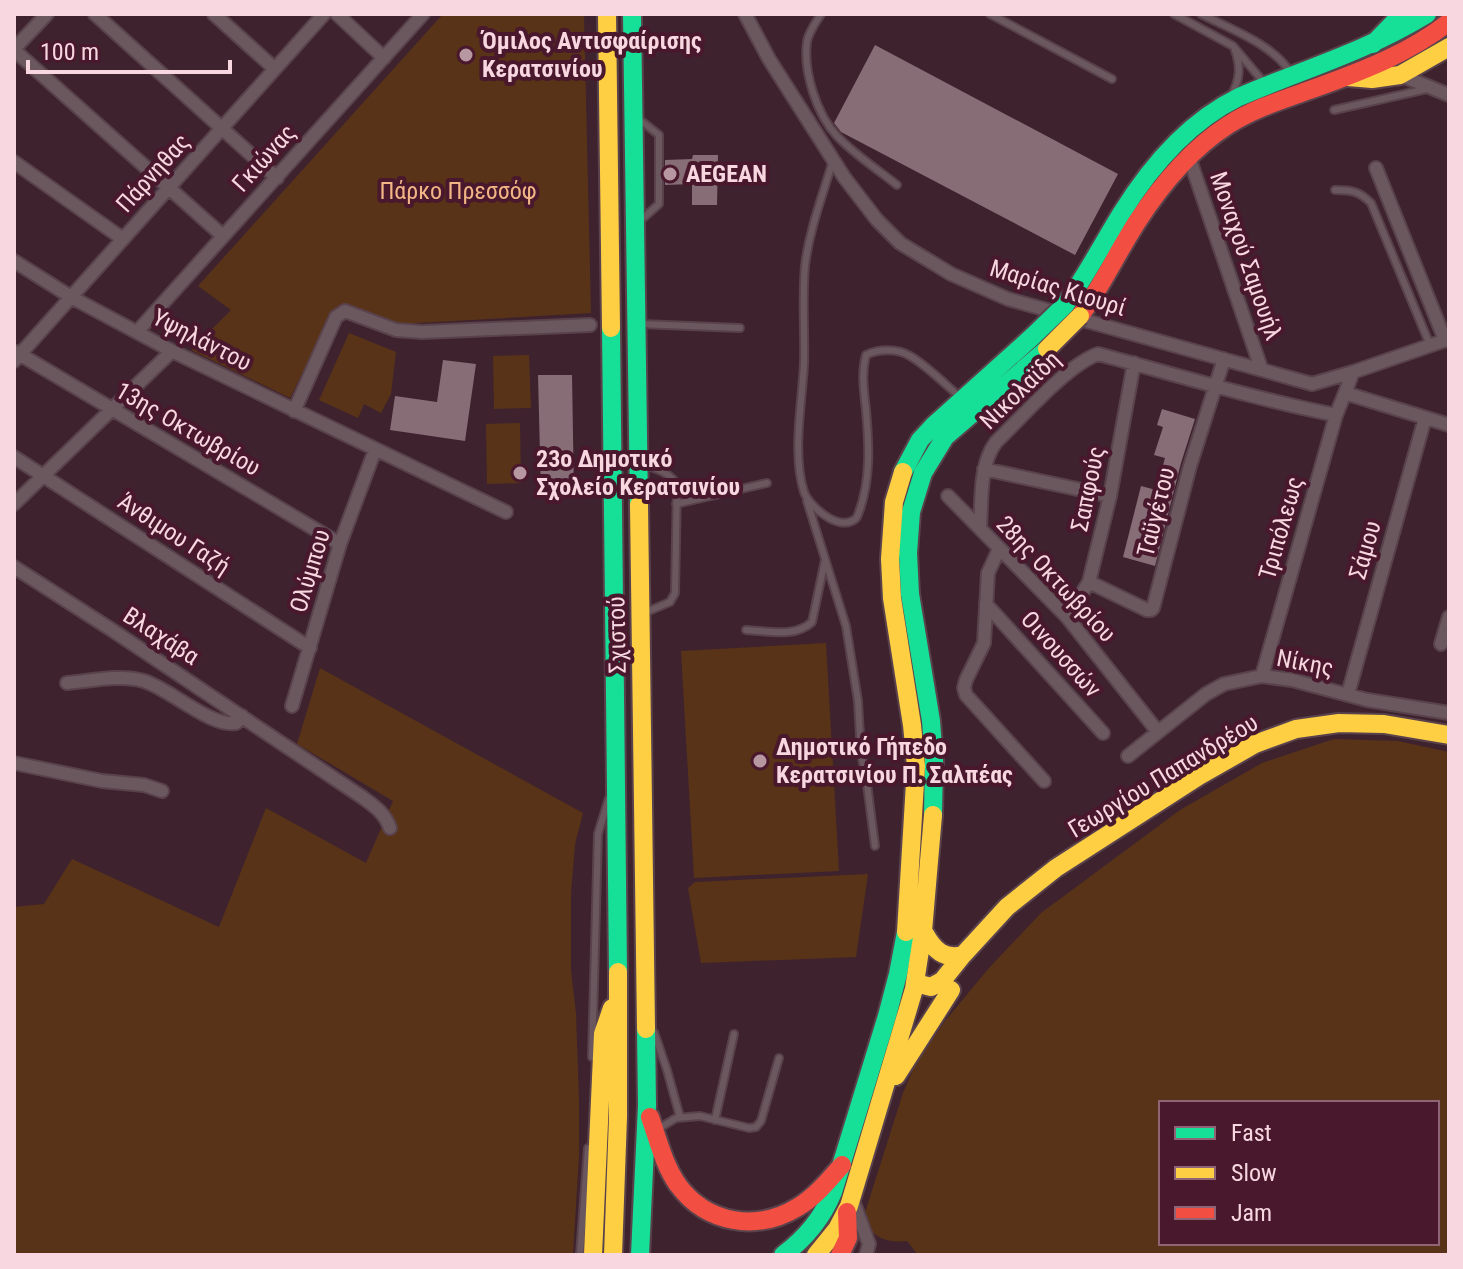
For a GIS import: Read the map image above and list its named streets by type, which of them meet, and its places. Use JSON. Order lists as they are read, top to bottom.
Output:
{
  "streets": {
    "main road": ["Σχιστού", "Γεωργίου Παπανδρέου"],
    "street": [
      "Γκιώνας",
      "Πάρνηθας",
      "Μοναχού Σαμουήλ",
      "Μαρίας Κιουρί",
      "Υψηλάντου",
      "Νικολαϊδη",
      "13ης Οκτωβρίου",
      "Σαπφούς",
      "Ταϋγέτου",
      "Τριπόλεως",
      "Άνθιμου Γαζή",
      "Σάμου",
      "Ολύμπου",
      "28ης Οκτωβρίου",
      "Βλαχάβα",
      "Οινουσσών",
      "Νίκης"
    ]
  },
  "crossings": [
    ["Γκιώνας", "Υψηλάντου"],
    ["Πάρνηθας", "Υψηλάντου"],
    ["Πάρνηθας", "13ης Οκτωβρίου"],
    ["Μοναχού Σαμουήλ", "Μαρίας Κιουρί"],
    ["Μαρίας Κιουρί", "Ταϋγέτου"],
    ["Υψηλάντου", "Ολύμπου"],
    ["Νικολαϊδη", "Σαπφούς"],
    ["13ης Οκτωβρίου", "Ολύμπου"],
    ["Σαπφούς", "Ταϋγέτου"],
    ["Σαπφούς", "28ης Οκτωβρίου"],
    ["Τριπόλεως", "Νίκης"],
    ["Άνθιμου Γαζή", "Ολύμπου"],
    ["Σάμου", "Νίκης"],
    ["28ης Οκτωβρίου", "Νίκης"]
  ],
  "parks": ["Πάρκο Πρεσσόφ"],
  "places": [
    "Όμιλος Αντισφαίρισης Κερατσινίου",
    "AEGEAN",
    "23o Δημοτικό Σχολείο Κερατσινίου",
    "Δημοτικό Γήπεδο Κερατσινίου Π. Σαλπέας"
  ],
  "legend": ["Fast", "Slow", "Jam"],
  "scale_bar": "100 m"
}
